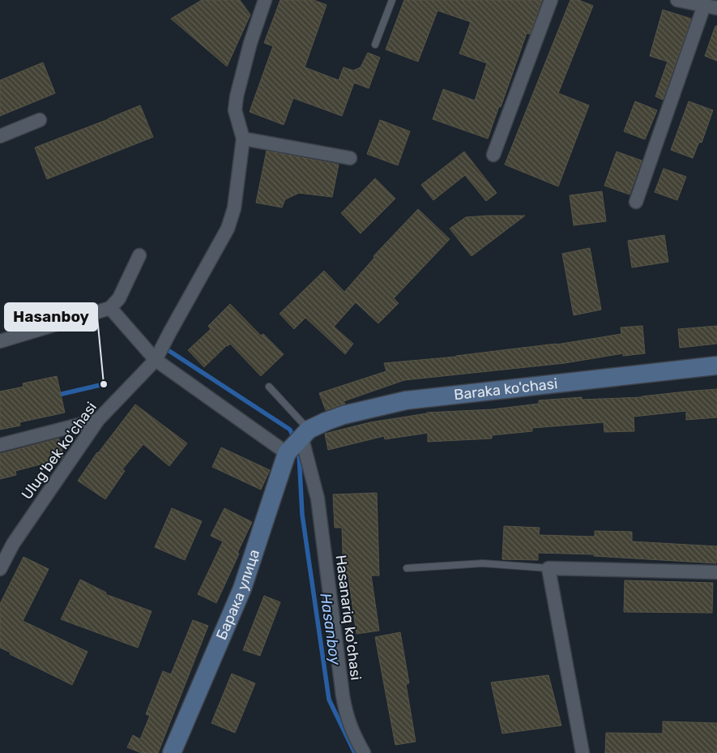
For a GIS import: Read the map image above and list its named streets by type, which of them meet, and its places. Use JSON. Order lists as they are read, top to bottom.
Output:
{
  "streets": {
    "main road": ["Baraka ko'chasi", "Барака улица"],
    "street": ["Ulug'bek ko'chasi", "Hasanariq ko'chasi"]
  },
  "crossings": [
    ["Baraka ko'chasi", "Барака улица"],
    ["Baraka ko'chasi", "Hasanariq ko'chasi"],
    ["Барака улица", "Hasanariq ko'chasi"]
  ],
  "water": ["Hasanboy"],
  "places": ["Hasanboy"]
}
